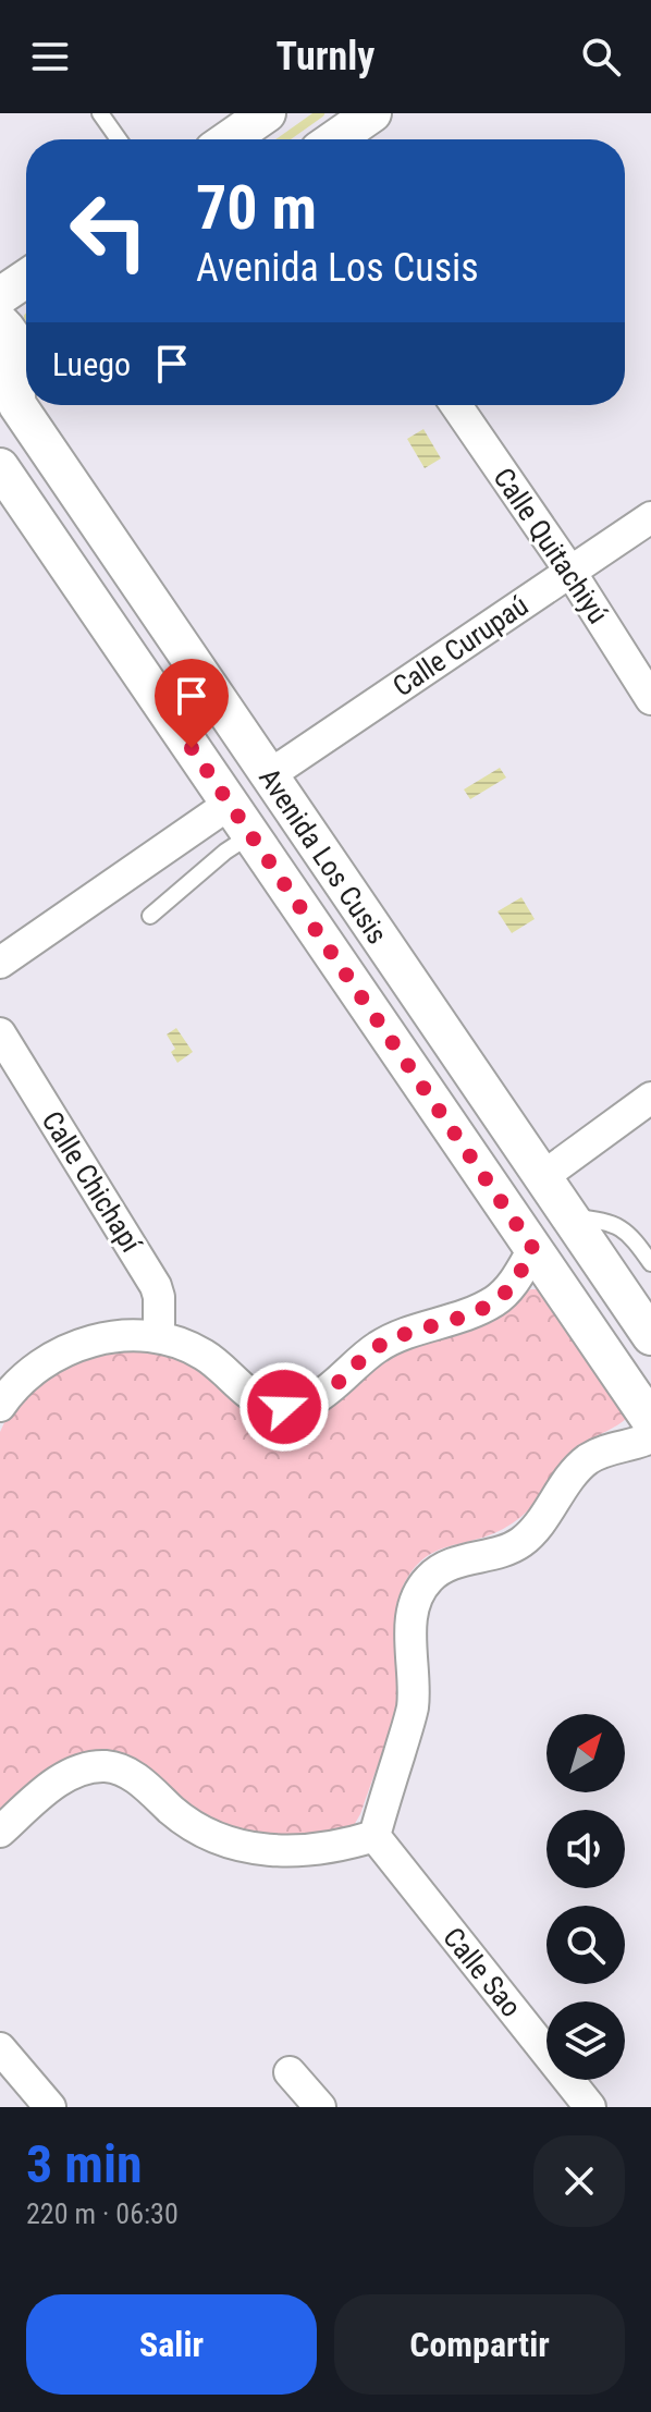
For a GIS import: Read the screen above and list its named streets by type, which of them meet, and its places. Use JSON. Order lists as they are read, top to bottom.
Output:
{
  "streets": {
    "street": [
      "Calle Quitachiyú",
      "Calle Curupaú",
      "Avenida Los Cusis",
      "Calle Chichapí",
      "Calle Sao"
    ]
  },
  "crossings": [
    ["Calle Quitachiyú", "Calle Curupaú"],
    ["Calle Curupaú", "Avenida Los Cusis"]
  ],
  "north": "top right",
  "page": {
    "header": "Turnly",
    "turn": ["70 m", "Avenida Los Cusis"],
    "then": "Luego",
    "heading": ["3 min", "220 m · 06:30"],
    "buttons": ["Salir", "Compartir"]
  }
}
